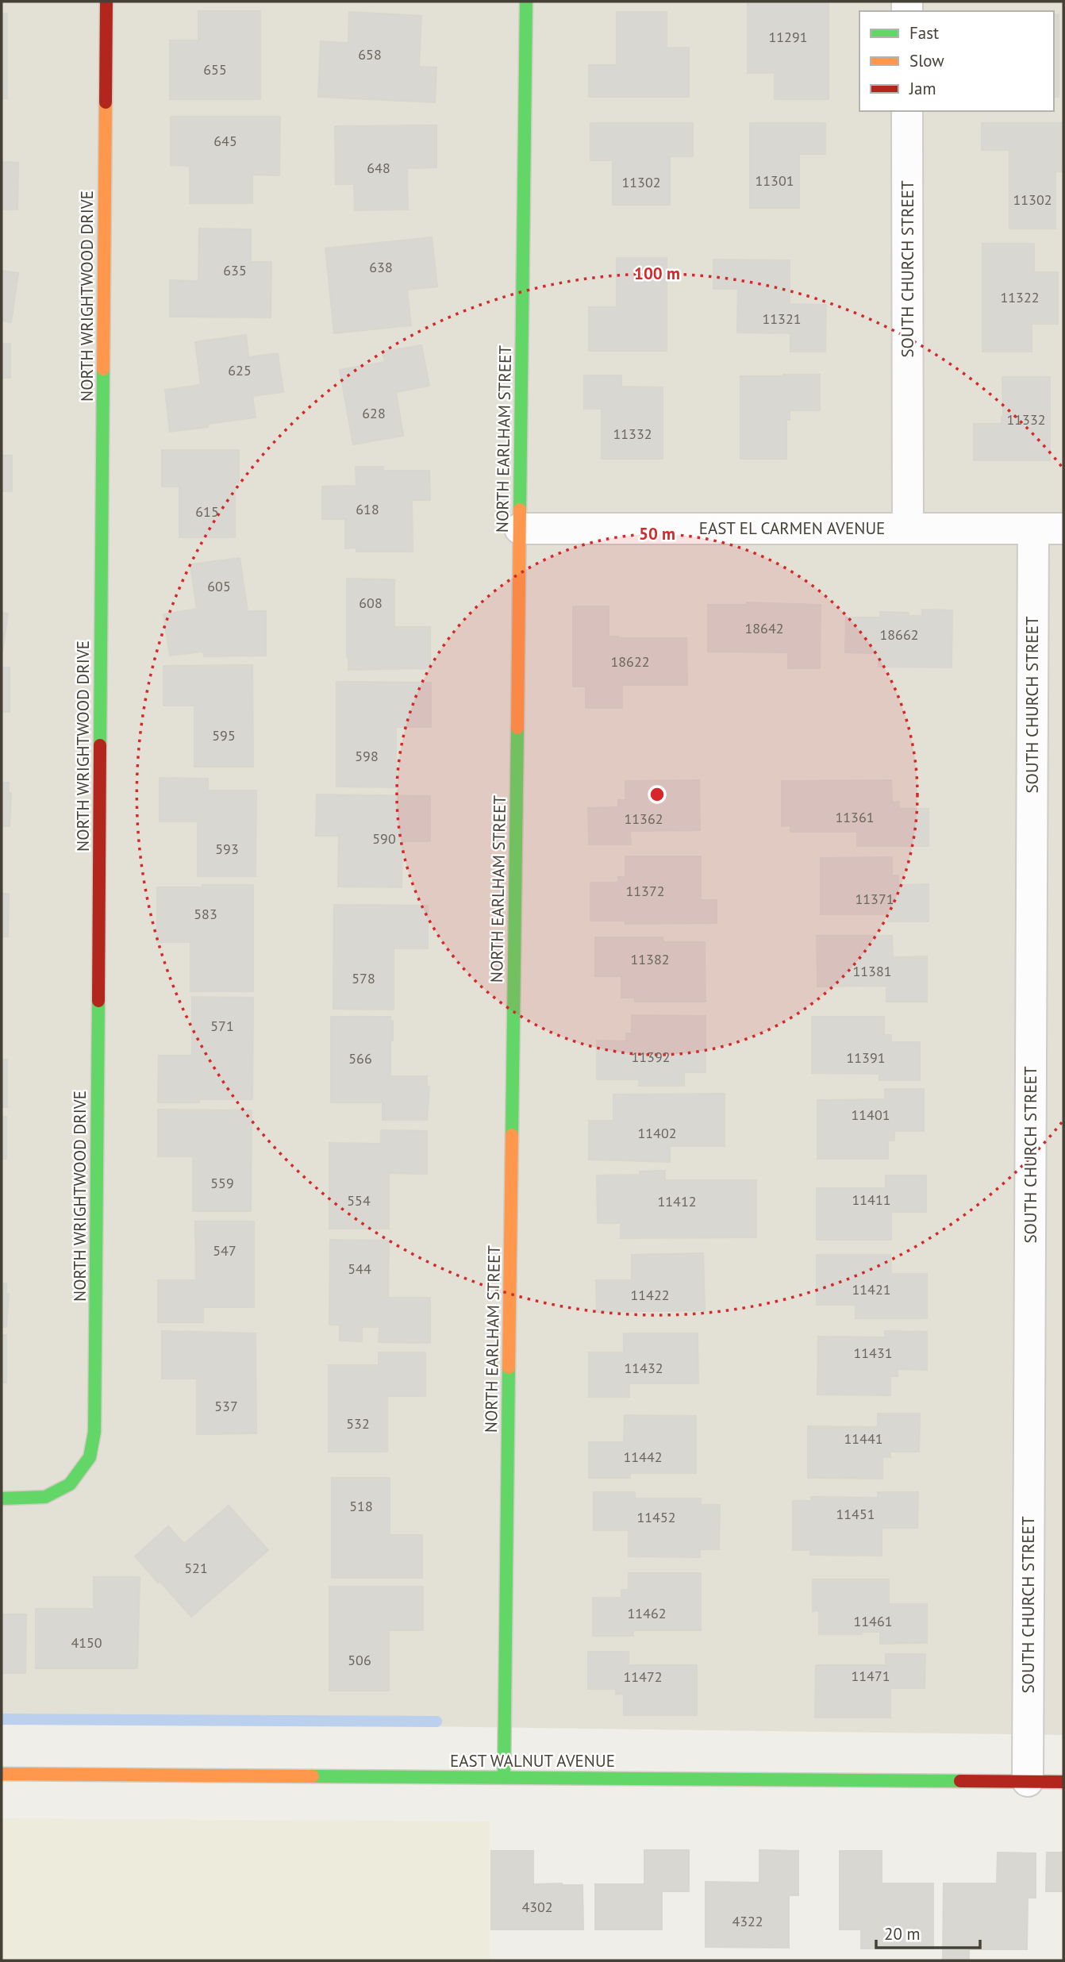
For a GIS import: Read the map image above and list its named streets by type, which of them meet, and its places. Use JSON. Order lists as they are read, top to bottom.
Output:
{
  "streets": {
    "street": [
      "SOUTH CHURCH STREET",
      "NORTH WRIGHTWOOD DRIVE",
      "NORTH EARLHAM STREET",
      "EAST EL CARMEN AVENUE",
      "EAST WALNUT AVENUE"
    ]
  },
  "crossings": [
    ["SOUTH CHURCH STREET", "EAST EL CARMEN AVENUE"],
    ["SOUTH CHURCH STREET", "EAST WALNUT AVENUE"],
    ["NORTH EARLHAM STREET", "EAST EL CARMEN AVENUE"],
    ["NORTH EARLHAM STREET", "EAST WALNUT AVENUE"]
  ],
  "house_numbers": [
    "11291",
    "658",
    "655",
    "645",
    "648",
    "11301",
    "11302",
    "11302",
    "638",
    "635",
    "11322",
    "11321",
    "625",
    "628",
    "11332",
    "11332",
    "618",
    "615",
    "605",
    "608",
    "18642",
    "18662",
    "18622",
    "595",
    "598",
    "11361",
    "11362",
    "590",
    "593",
    "11372",
    "11371",
    "583",
    "11382",
    "11381",
    "578",
    "571",
    "11392",
    "11391",
    "566",
    "11401",
    "11402",
    "559",
    "11411",
    "554",
    "11412",
    "547",
    "544",
    "11421",
    "11422",
    "11431",
    "11432",
    "537",
    "532",
    "11441",
    "11442",
    "518",
    "11451",
    "11452",
    "521",
    "11462",
    "11461",
    "4150",
    "506",
    "11471",
    "11472",
    "4302",
    "4322"
  ],
  "legend": ["Fast", "Slow", "Jam"],
  "scale_bar": "20 m",
  "rings": ["100 m", "50 m"]
}
